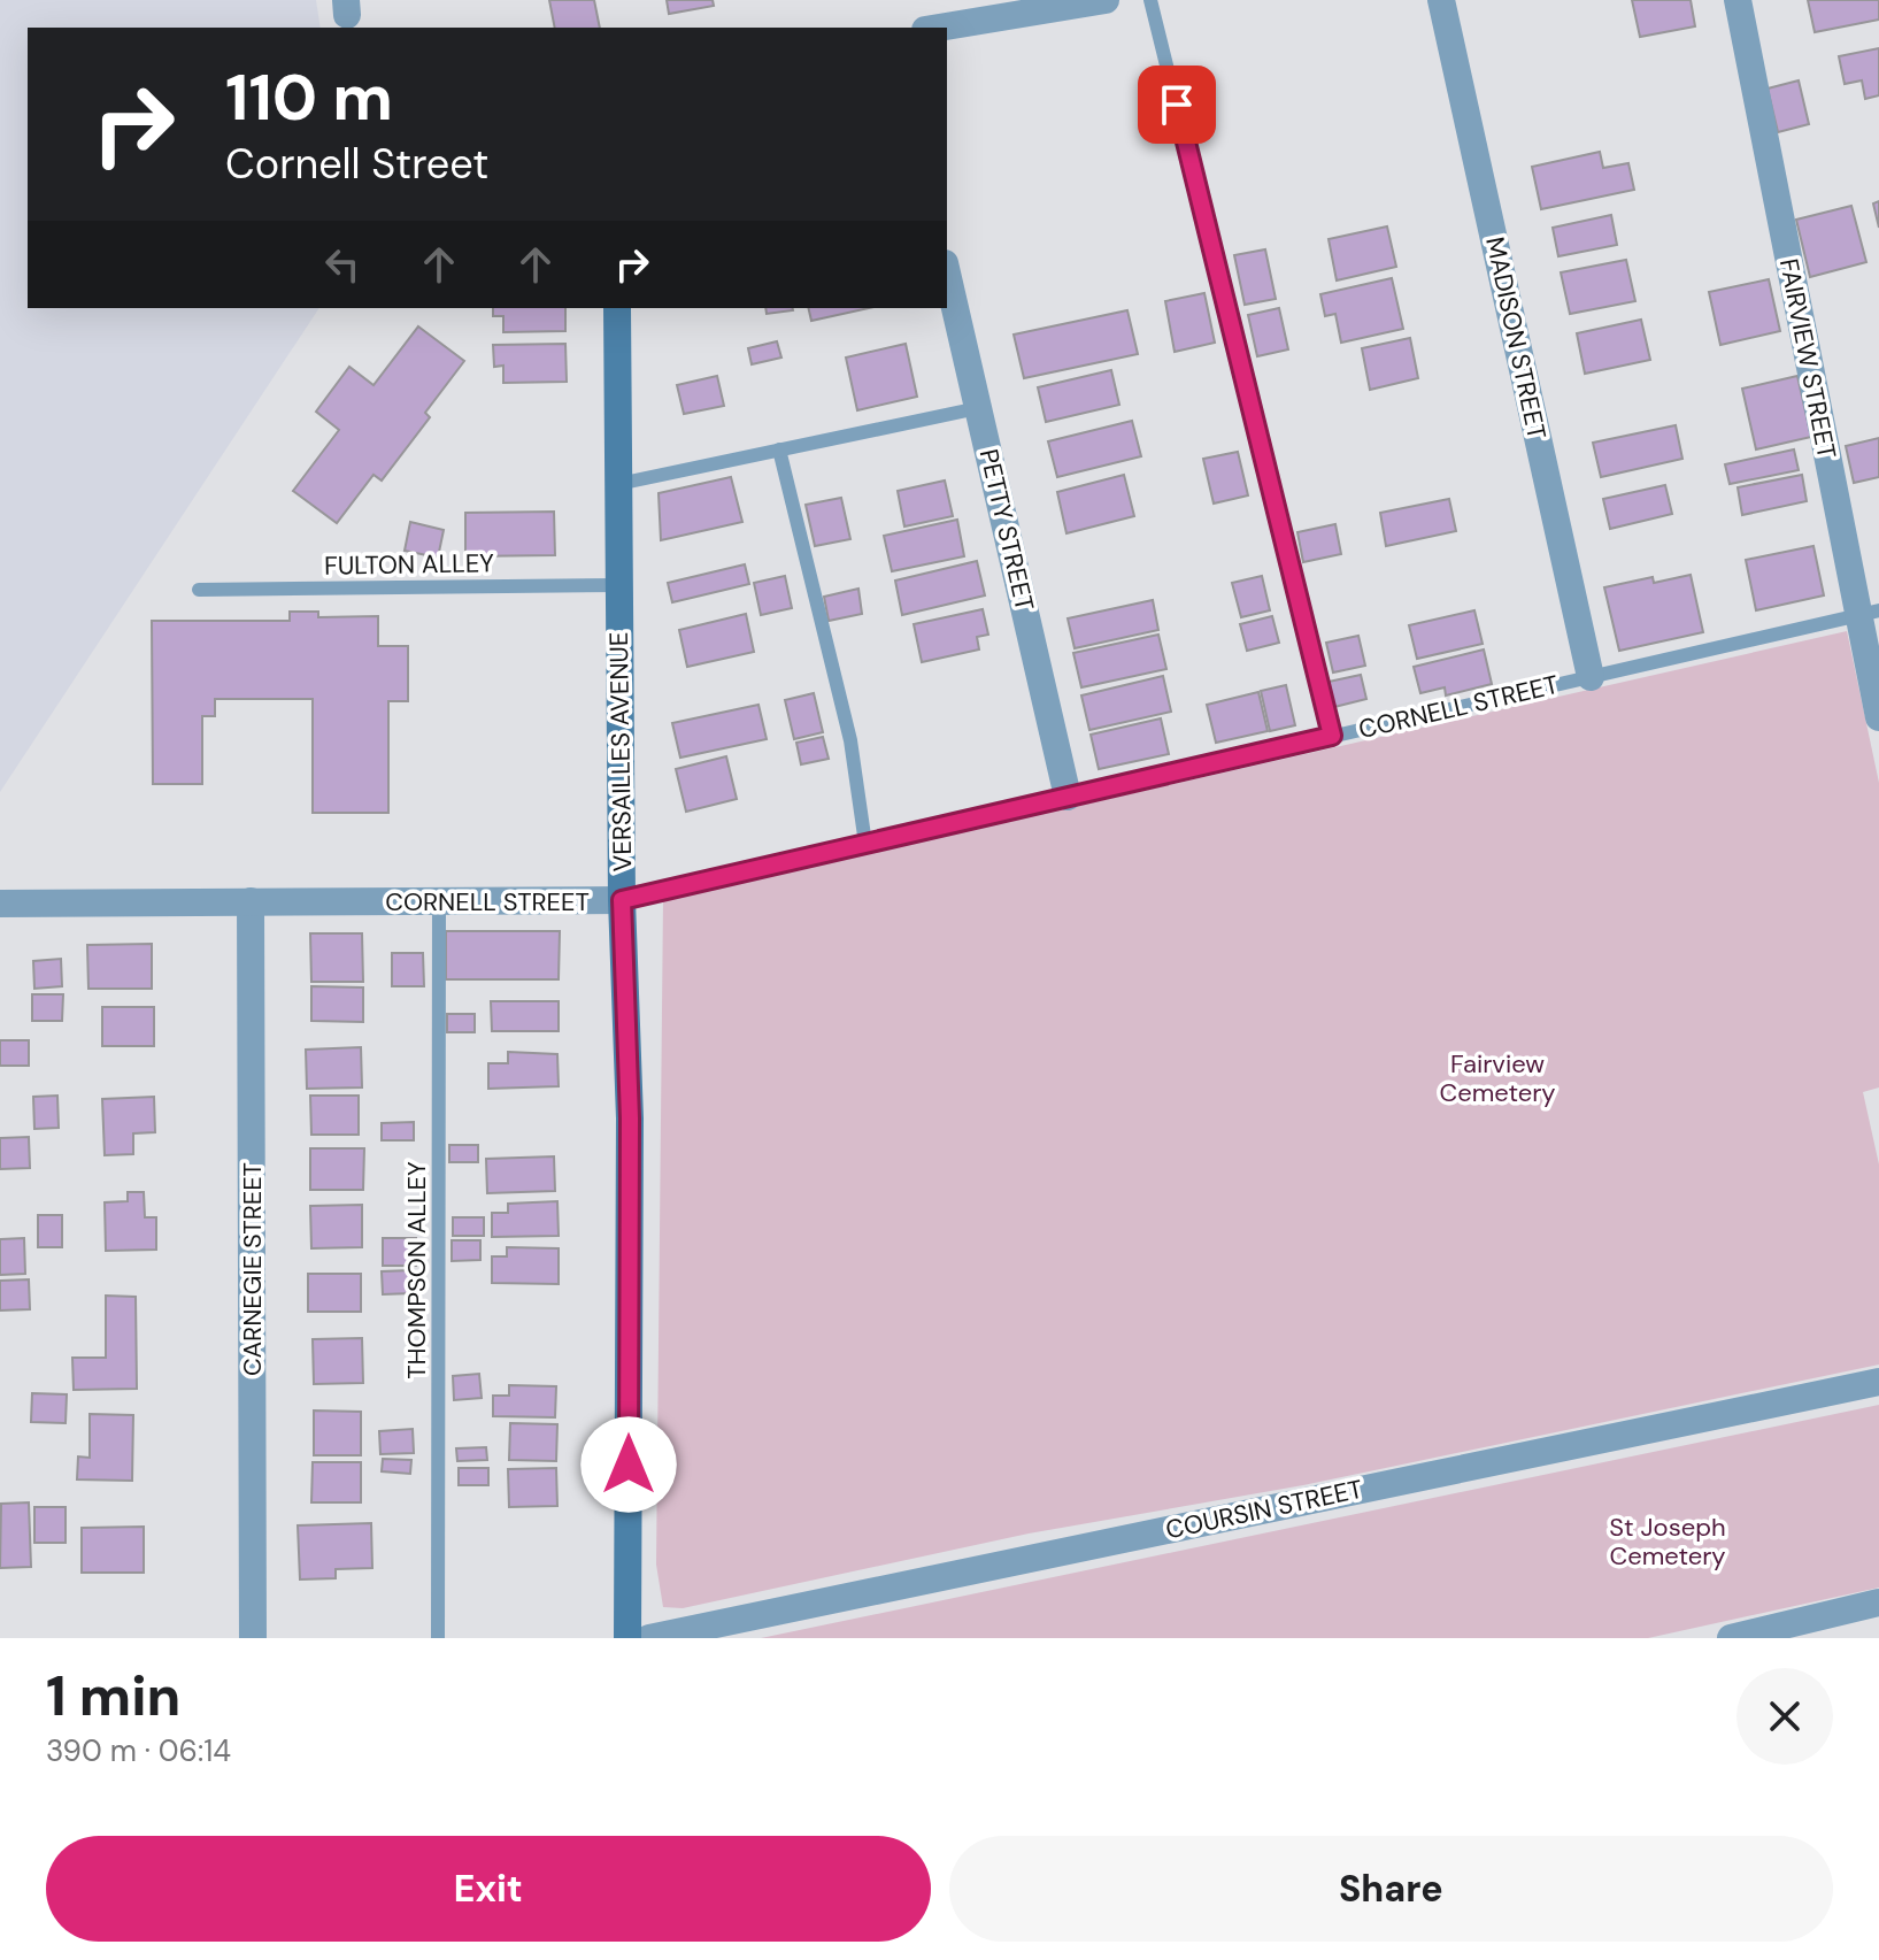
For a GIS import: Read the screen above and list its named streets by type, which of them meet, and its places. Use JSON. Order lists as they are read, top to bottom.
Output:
{
  "streets": {
    "street": [
      "MADISON STREET",
      "FAIRVIEW STREET",
      "PETTY STREET",
      "CORNELL STREET",
      "VERSAILLES AVENUE",
      "CARNEGIE STREET",
      "COURSIN STREET"
    ],
    "lane": ["FULTON ALLEY", "THOMPSON ALLEY"]
  },
  "crossings": [
    ["MADISON STREET", "CORNELL STREET"],
    ["FAIRVIEW STREET", "CORNELL STREET"],
    ["PETTY STREET", "CORNELL STREET"],
    ["FULTON ALLEY", "VERSAILLES AVENUE"],
    ["CORNELL STREET", "VERSAILLES AVENUE"],
    ["CORNELL STREET", "CARNEGIE STREET"],
    ["CORNELL STREET", "THOMPSON ALLEY"]
  ],
  "parks": ["Fairview Cemetery", "St Joseph Cemetery"],
  "page": {
    "turn": ["110 m", "Cornell Street"],
    "heading": ["1 min", "390 m · 06:14"],
    "buttons": ["Exit", "Share"]
  }
}
